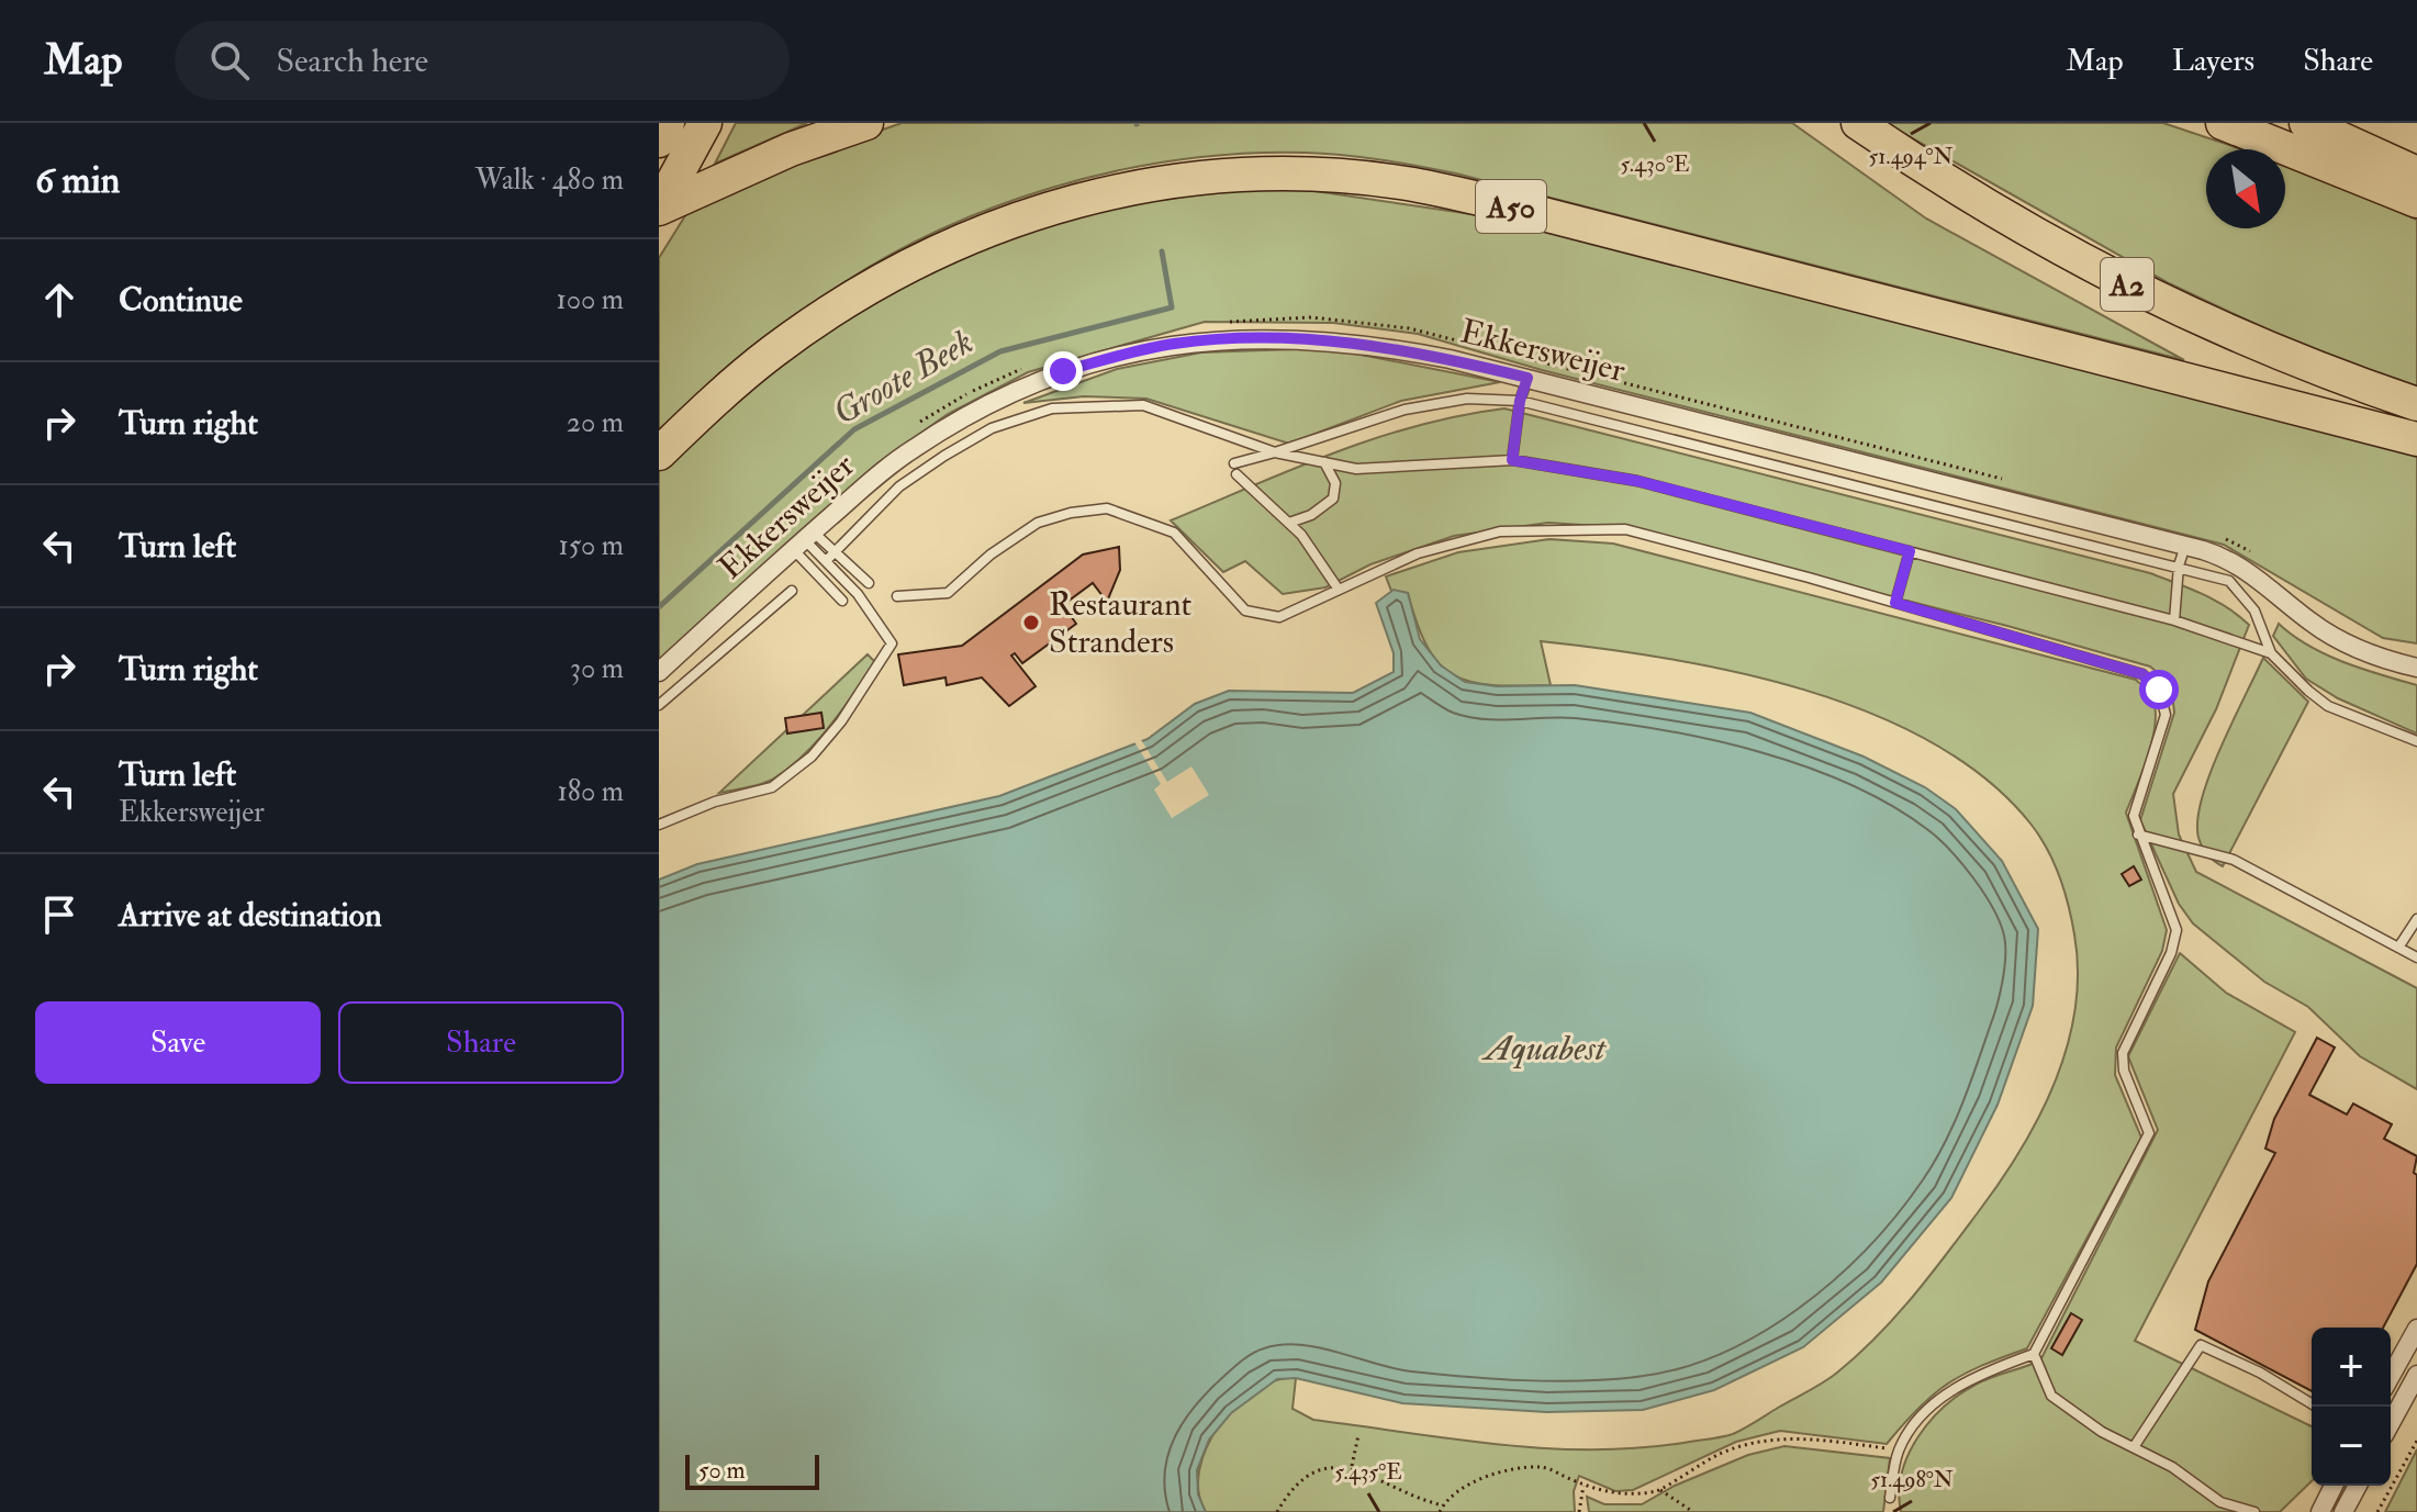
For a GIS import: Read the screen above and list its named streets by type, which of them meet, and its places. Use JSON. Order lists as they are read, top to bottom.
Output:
{
  "streets": {
    "highway": ["A50", "A2"],
    "street": ["Ekkersweijer"]
  },
  "water": ["Groote Beek", "Aquabest"],
  "places": ["Restaurant Stranders"],
  "scale_bar": "50 m",
  "north": "bottom right",
  "page": {
    "header": "Map",
    "search": "Search here",
    "nav": ["Map", "Layers", "Share"],
    "heading": ["6 min", "Walk · 480 m"],
    "list": [
      ["Continue", "100 m"],
      ["Turn right", "20 m"],
      ["Turn left", "150 m"],
      ["Turn right", "30 m"],
      ["Turn left", "Ekkersweijer", "180 m"],
      "Arrive at destination"
    ],
    "buttons": ["Save", "Share"],
    "map_buttons": ["+", "−"],
    "scale": "50 m"
  },
  "coordinates": [
    "51.494°N",
    "5.430°E",
    "5.435°E",
    "51.498°N"
  ]
}
